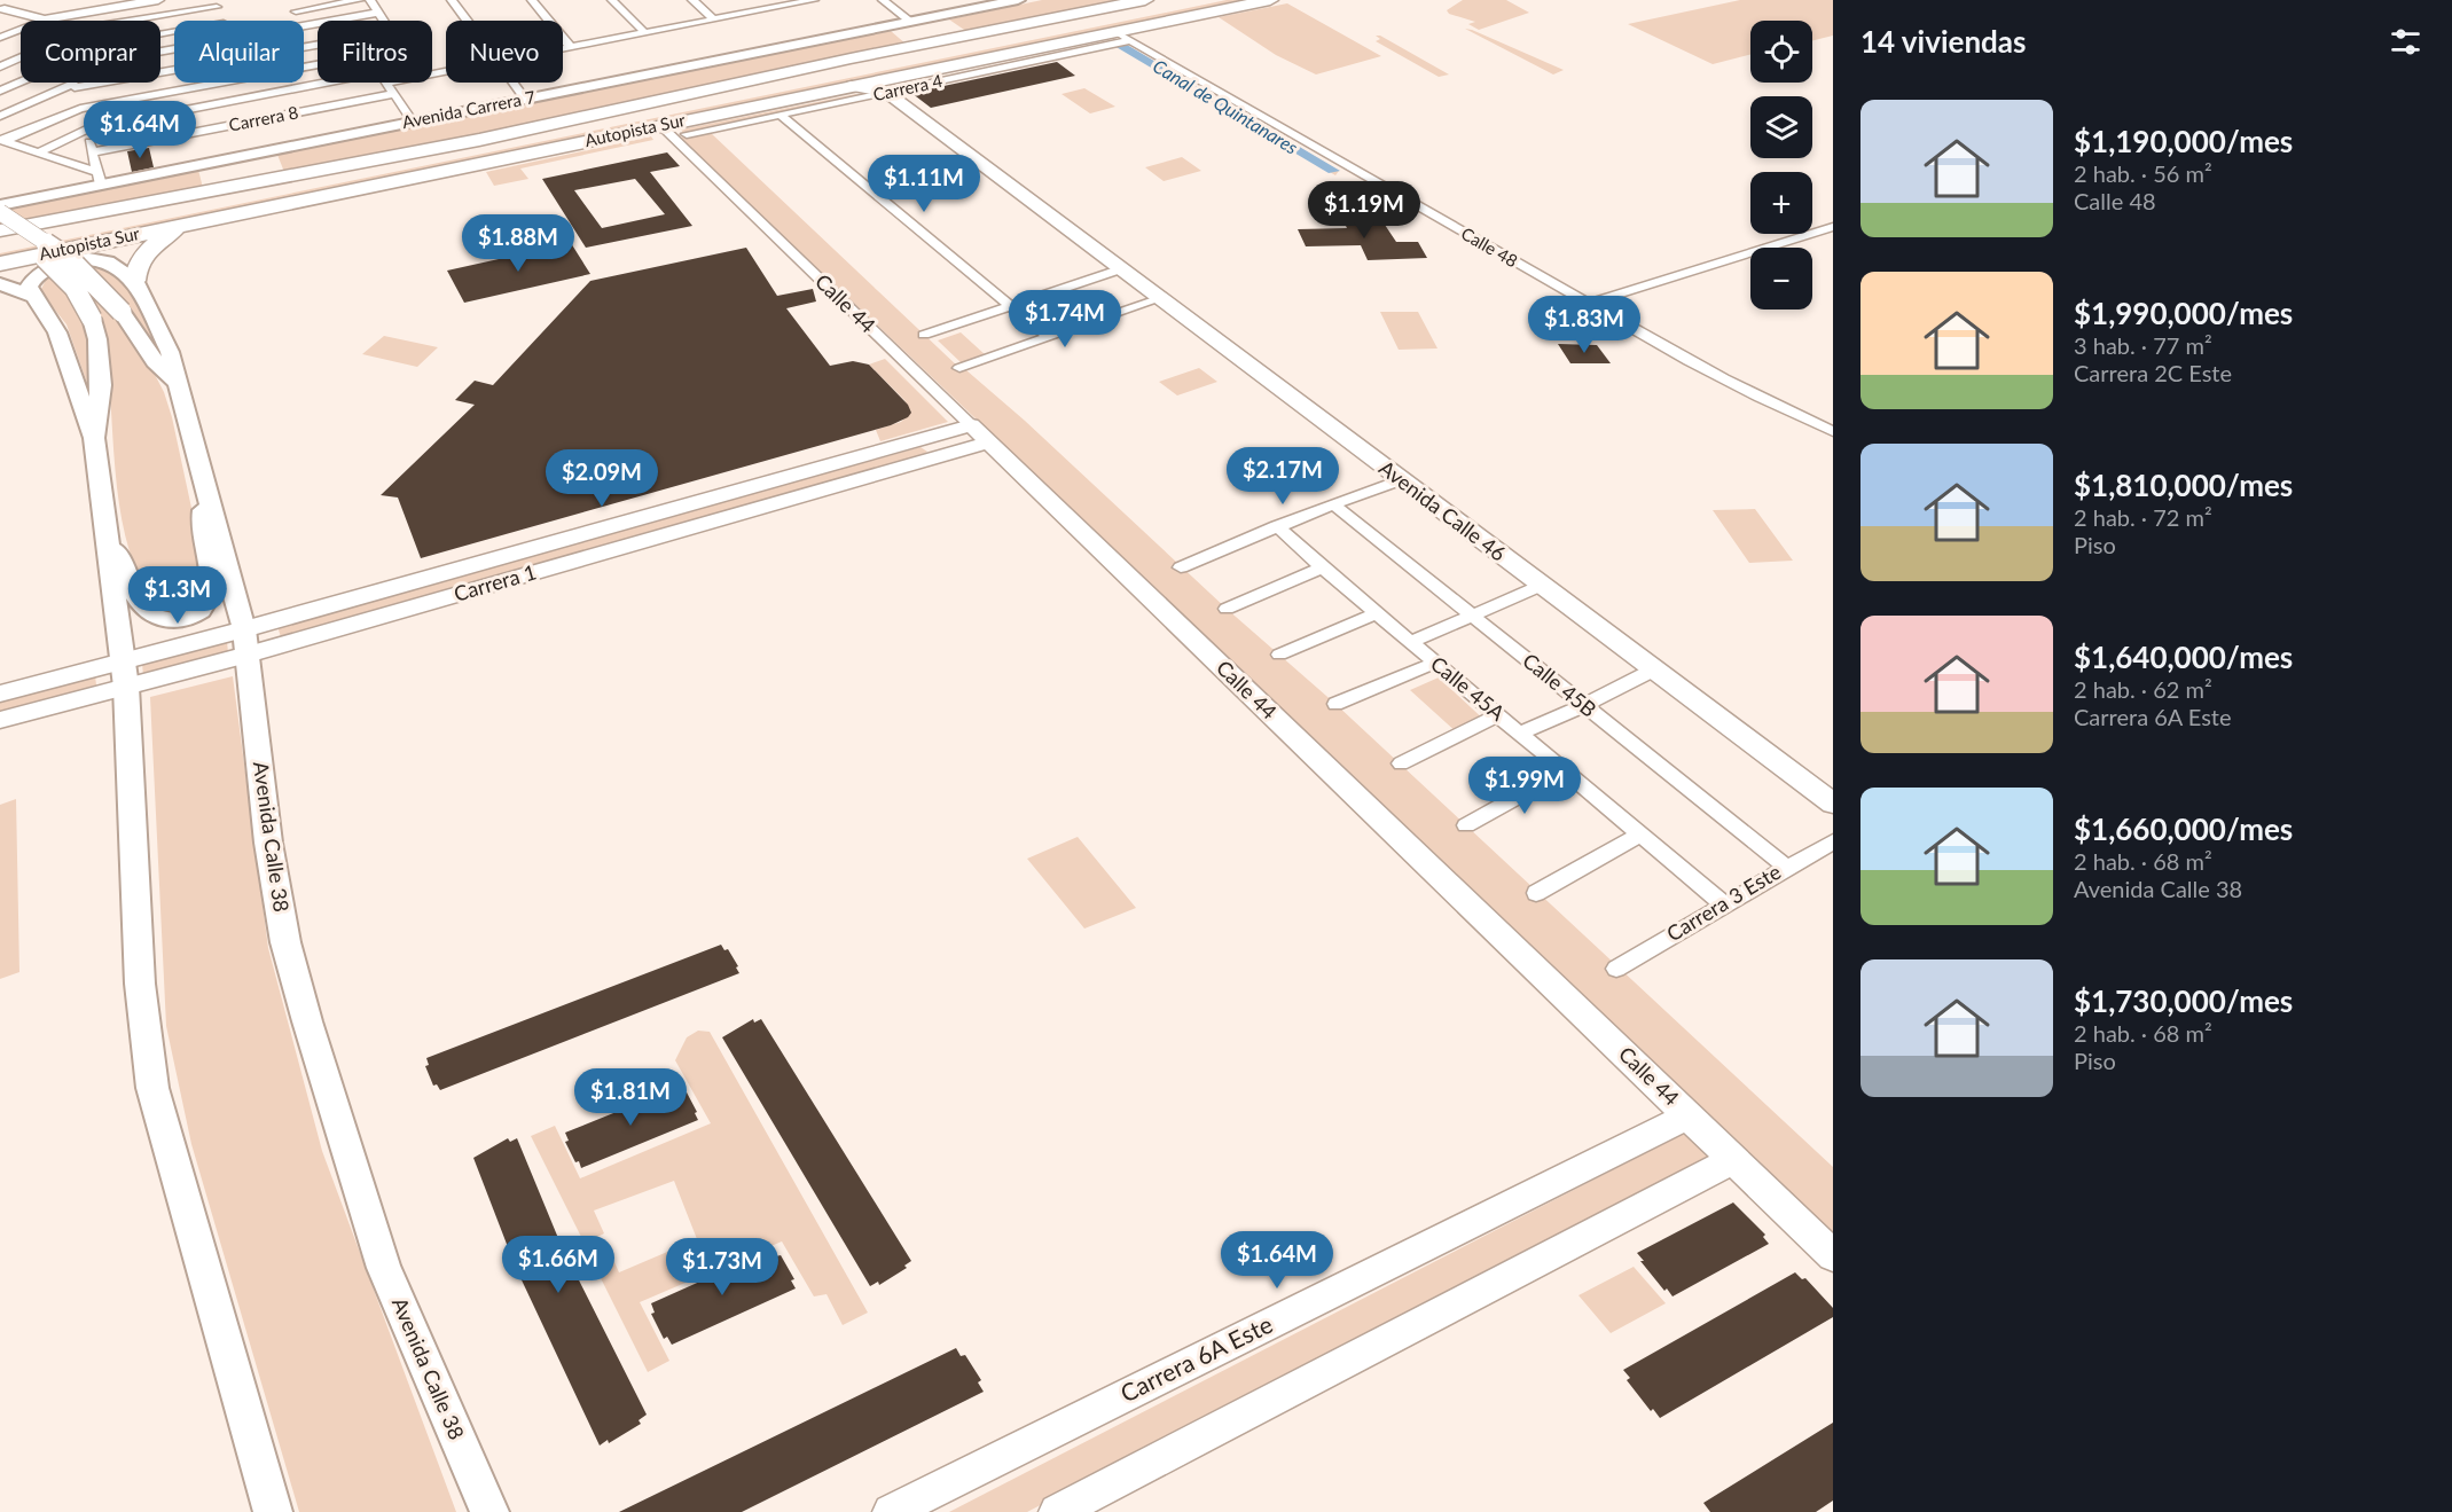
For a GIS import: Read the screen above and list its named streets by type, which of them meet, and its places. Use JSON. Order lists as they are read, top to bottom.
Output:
{
  "streets": {
    "highway": ["Autopista Sur"],
    "main road": ["Avenida Carrera 7", "Avenida Calle 38"],
    "street": [
      "Carrera 4",
      "Carrera 8",
      "Calle 48",
      "Calle 44",
      "Avenida Calle 46",
      "Carrera 1",
      "Calle 45B",
      "Calle 45A",
      "Carrera 3 Este",
      "Carrera 6A Este"
    ]
  },
  "crossings": [
    ["Carrera 4", "Autopista Sur"],
    ["Carrera 4", "Calle 48"],
    ["Carrera 4", "Avenida Calle 46"],
    ["Autopista Sur", "Calle 48"],
    ["Autopista Sur", "Calle 44"],
    ["Calle 44", "Carrera 1"],
    ["Calle 44", "Carrera 6A Este"],
    ["Carrera 1", "Avenida Calle 38"],
    ["Calle 45B", "Carrera 3 Este"],
    ["Calle 45A", "Carrera 3 Este"]
  ],
  "water": ["Canal de Quintanares"],
  "page": {
    "heading": "14 viviendas",
    "map_buttons": ["+", "−"],
    "chip": [
      "Comprar",
      "Alquilar",
      "Filtros",
      "Nuevo"
    ],
    "list": [
      {
        "name": "$1,190,000/mes",
        "note": "2 hab. · 56 m² · Calle 48"
      },
      {
        "name": "$1,990,000/mes",
        "note": "3 hab. · 77 m² · Carrera 2C Este"
      },
      {
        "name": "$1,810,000/mes",
        "note": "2 hab. · 72 m² · Piso"
      },
      {
        "name": "$1,640,000/mes",
        "note": "2 hab. · 62 m² · Carrera 6A Este"
      },
      {
        "name": "$1,660,000/mes",
        "note": "2 hab. · 68 m² · Avenida Calle 38"
      },
      {
        "name": "$1,730,000/mes",
        "note": "2 hab. · 68 m² · Piso"
      }
    ],
    "price": [
      "$1.64M",
      "$1.11M",
      "$1.19M",
      "$1.88M",
      "$1.74M",
      "$1.83M",
      "$2.17M",
      "$2.09M",
      "$1.3M",
      "$1.99M",
      "$1.81M",
      "$1.64M",
      "$1.66M",
      "$1.73M"
    ]
  }
}
